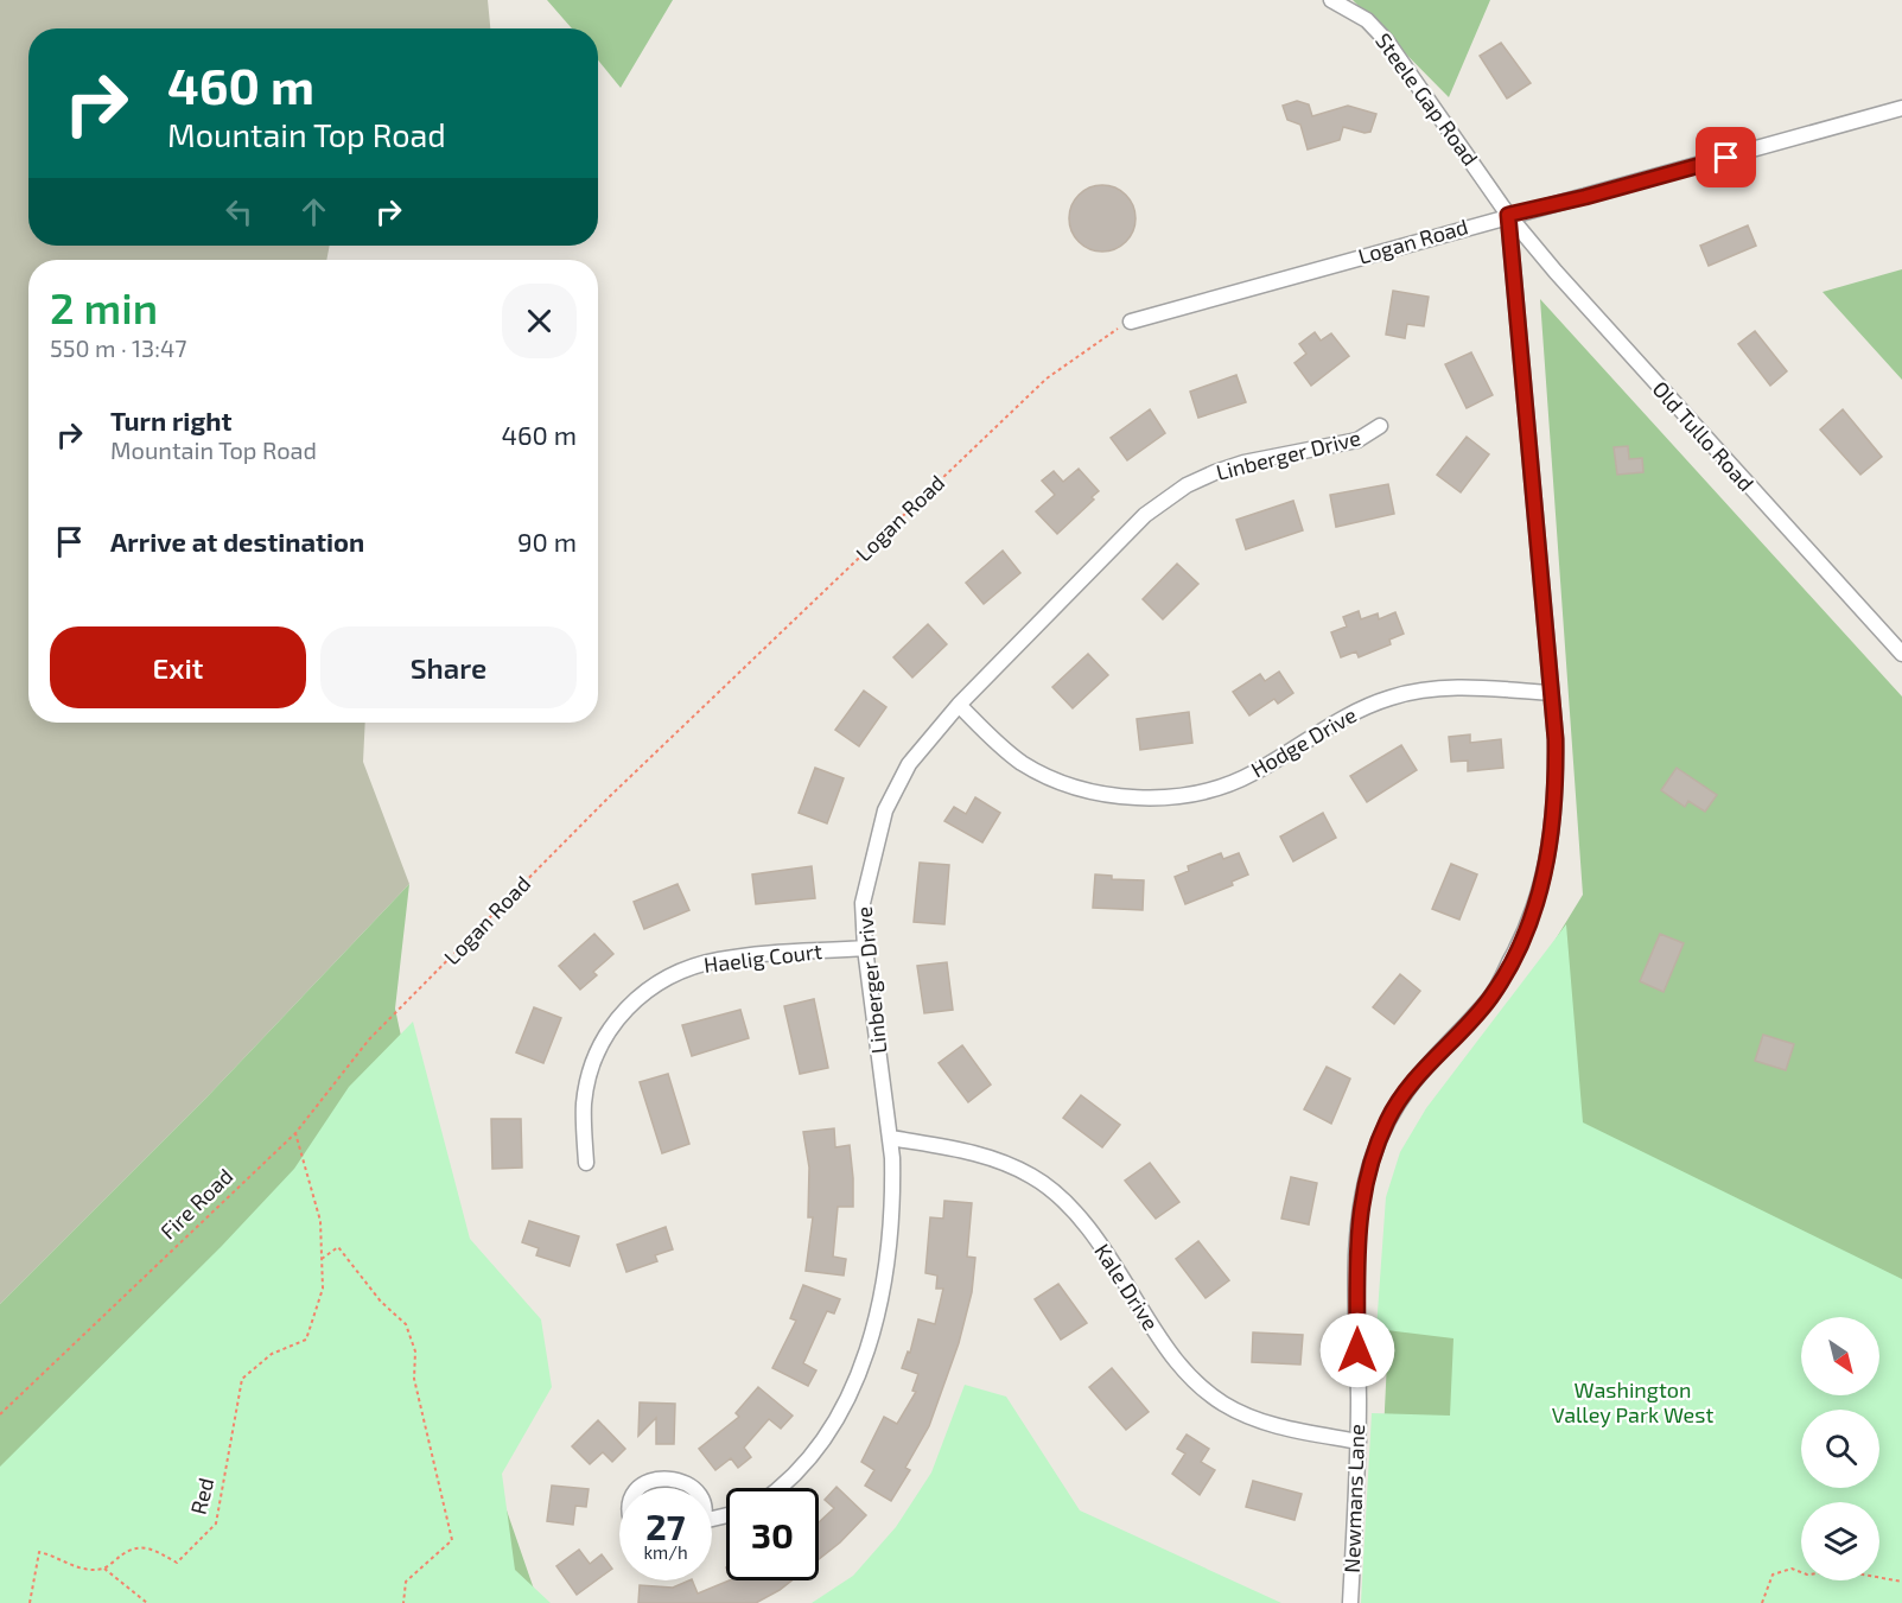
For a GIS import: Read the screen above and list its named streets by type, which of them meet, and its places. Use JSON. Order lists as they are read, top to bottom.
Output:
{
  "streets": {
    "street": [
      "Steele Gap Road",
      "Logan Road",
      "Old Tullo Road",
      "Linberger Drive",
      "Hodge Drive",
      "Haelig Court",
      "Kale Drive",
      "Newmans Lane"
    ],
    "path": ["Fire Road", "Red"]
  },
  "crossings": [
    ["Steele Gap Road", "Logan Road"],
    ["Steele Gap Road", "Old Tullo Road"],
    ["Steele Gap Road", "Newmans Lane"],
    ["Logan Road", "Old Tullo Road"],
    ["Logan Road", "Fire Road"],
    ["Logan Road", "Newmans Lane"],
    ["Old Tullo Road", "Newmans Lane"],
    ["Linberger Drive", "Hodge Drive"],
    ["Linberger Drive", "Haelig Court"],
    ["Linberger Drive", "Kale Drive"],
    ["Hodge Drive", "Newmans Lane"],
    ["Fire Road", "Red"],
    ["Kale Drive", "Newmans Lane"]
  ],
  "parks": ["Washington Valley Park West"],
  "north": "bottom right",
  "page": {
    "turn": ["460 m", "Mountain Top Road"],
    "heading": ["2 min", "550 m · 13:47"],
    "list": [
      {
        "name": "Turn right",
        "note": "Mountain Top Road",
        "value": "460 m"
      },
      {
        "name": "Arrive at destination",
        "value": "90 m"
      }
    ],
    "buttons": ["Exit", "Share"],
    "speed": "27 km/h",
    "limit": "30"
  }
}
